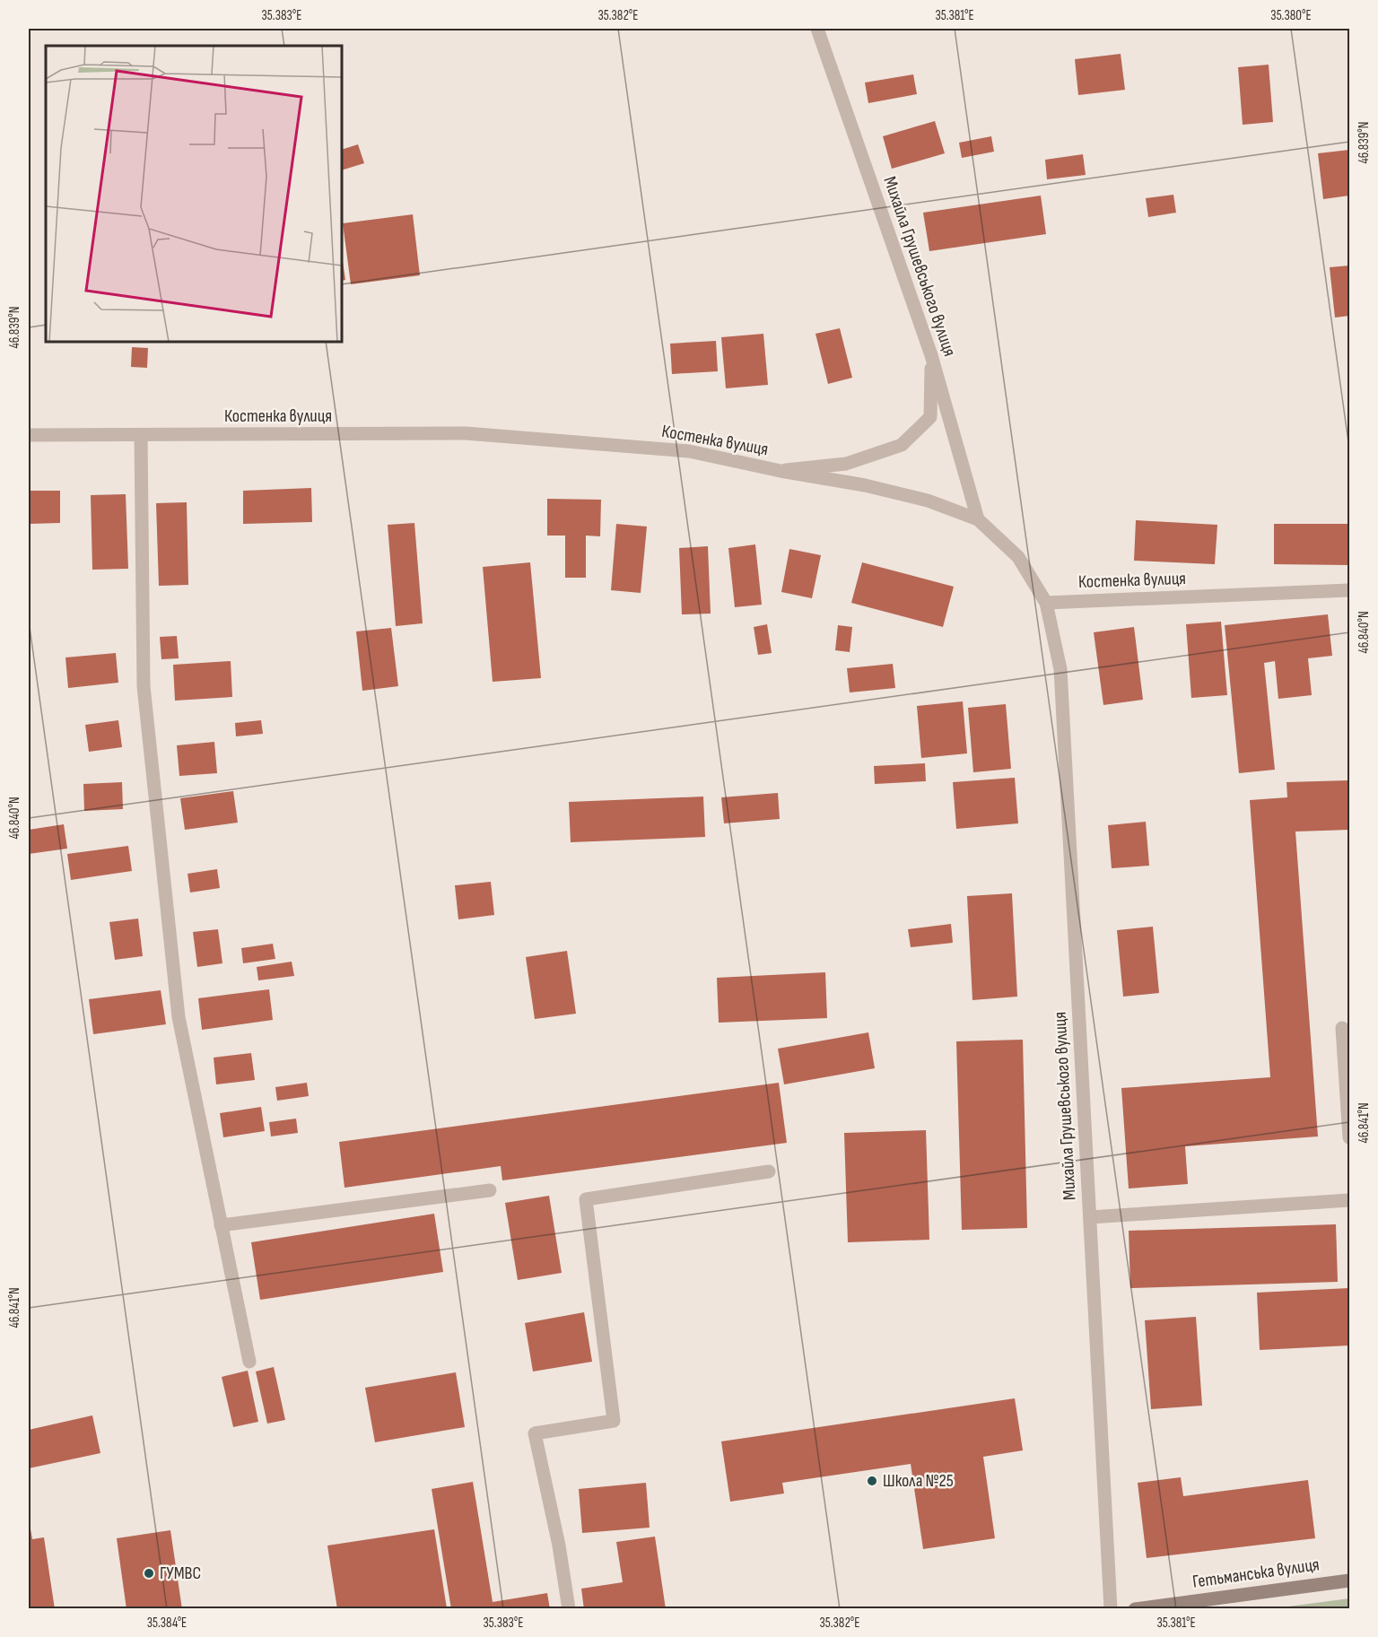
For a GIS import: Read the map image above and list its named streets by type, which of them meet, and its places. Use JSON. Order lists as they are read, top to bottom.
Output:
{
  "streets": {
    "street": ["Михайла Грушевського вулиця", "Костенка вулиця", "Гетьманська вулиця"]
  },
  "crossings": [
    ["Михайла Грушевського вулиця", "Костенка вулиця"]
  ],
  "places": ["Школа №25", "ГУМВС"],
  "coordinates": [
    "35.383°E",
    "35.382°E",
    "35.381°E",
    "35.380°E",
    "46.839°N",
    "46.840°N",
    "46.841°N",
    "35.384°E"
  ]
}
